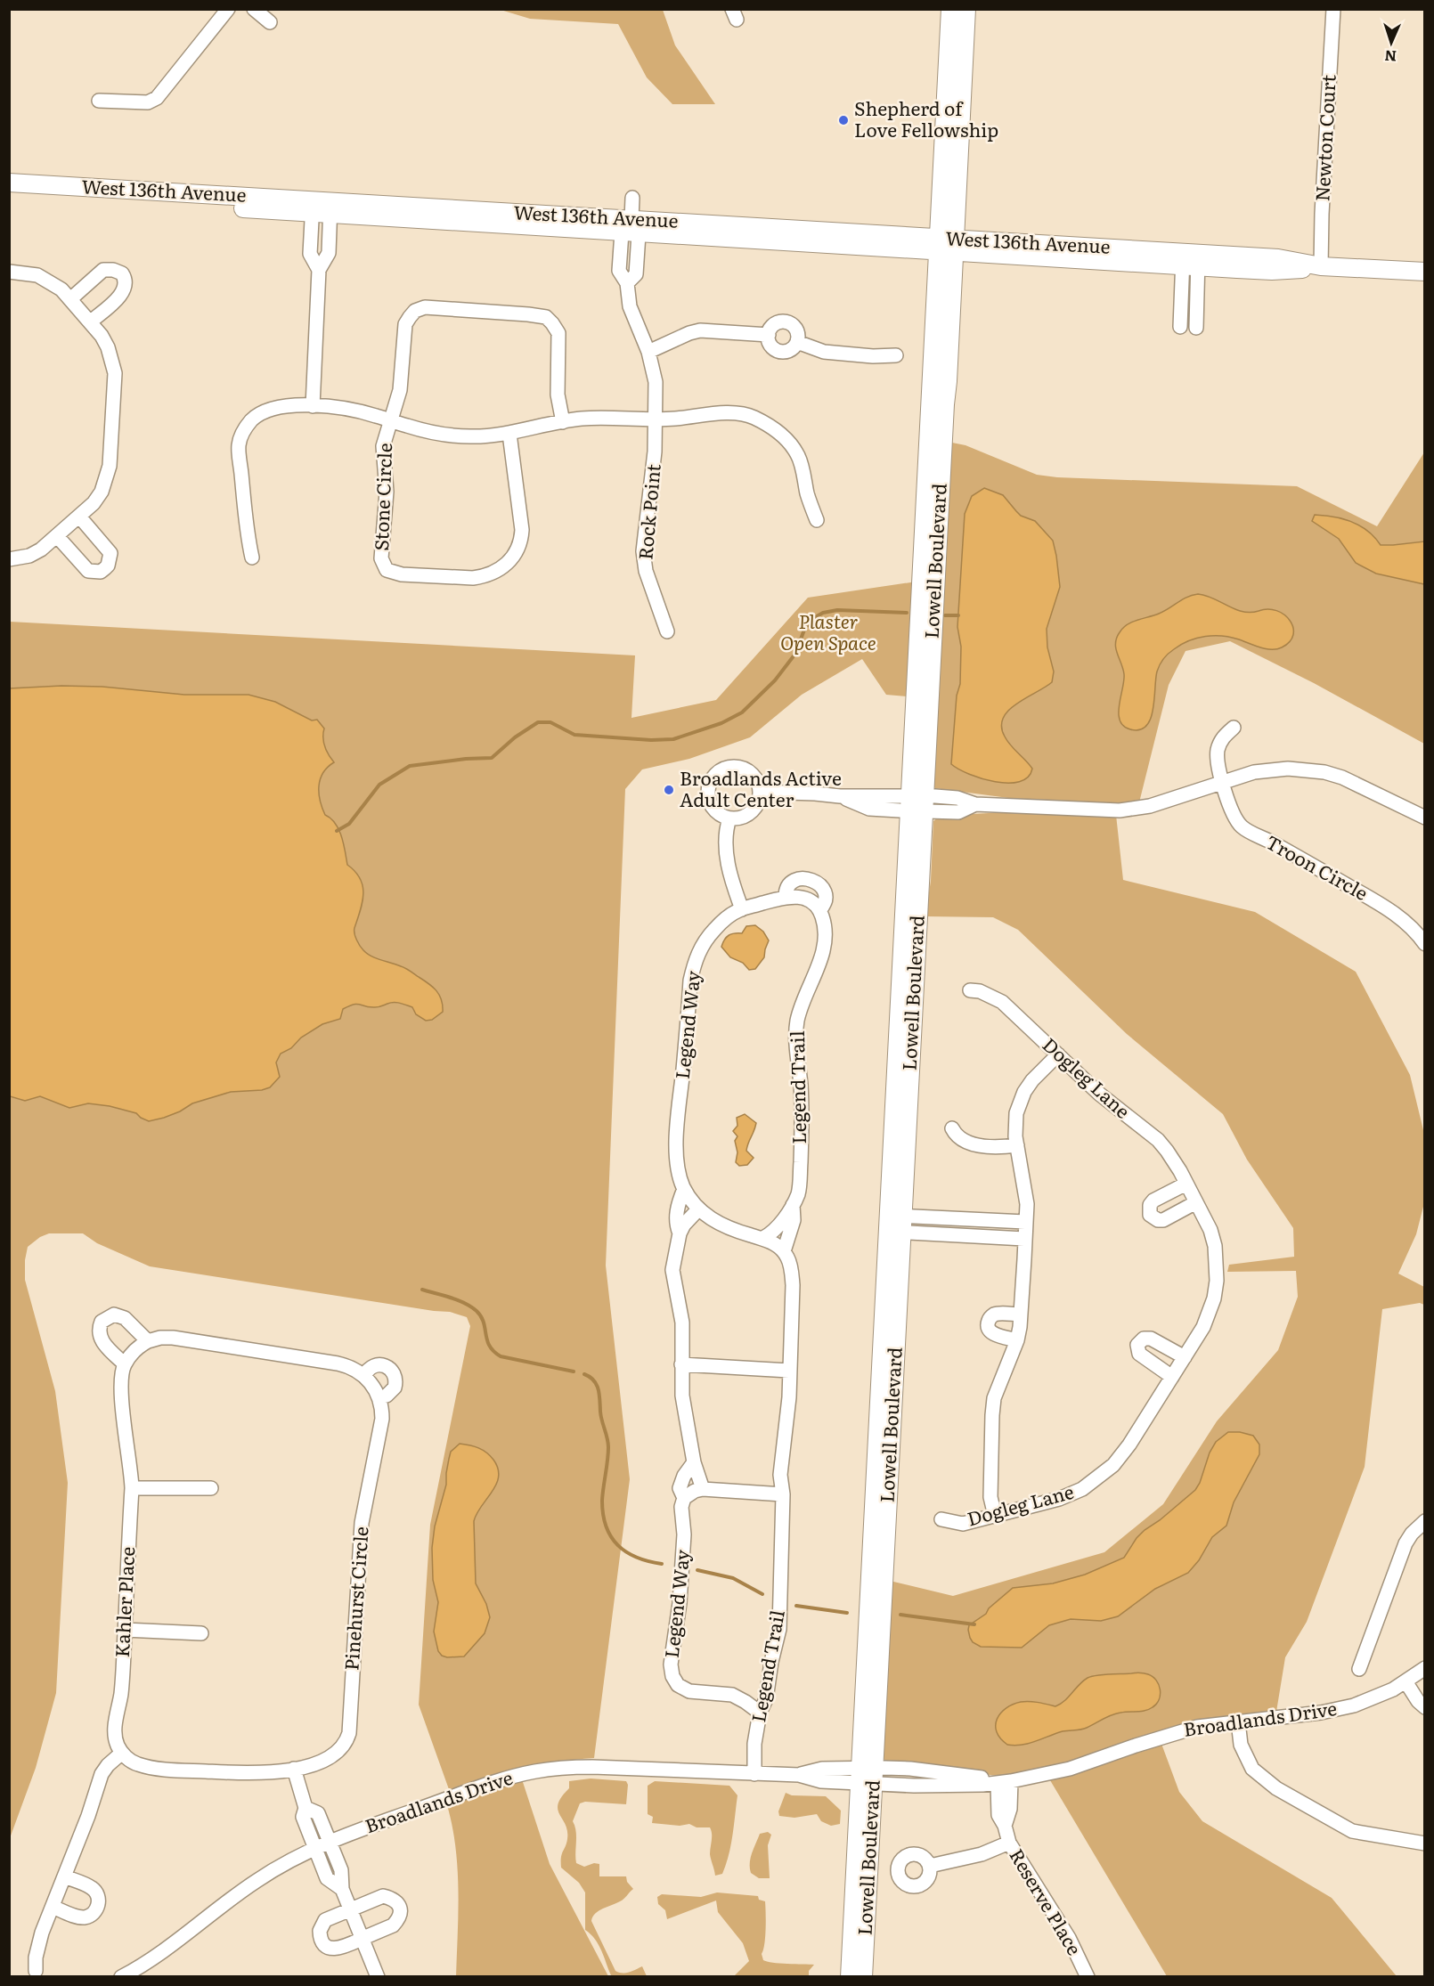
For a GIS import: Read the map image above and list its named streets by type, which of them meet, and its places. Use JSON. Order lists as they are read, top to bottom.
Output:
{
  "streets": {
    "main road": ["West 136th Avenue", "Lowell Boulevard"],
    "street": [
      "Newton Court",
      "Stone Circle",
      "Rock Point",
      "Troon Circle",
      "Legend Way",
      "Dogleg Lane",
      "Legend Trail",
      "Pinehurst Circle",
      "Kahler Place",
      "Broadlands Drive",
      "Reserve Place"
    ]
  },
  "crossings": [
    ["Newton Court", "West 136th Avenue"],
    ["West 136th Avenue", "Rock Point"],
    ["West 136th Avenue", "Lowell Boulevard"],
    ["Lowell Boulevard", "Broadlands Drive"],
    ["Legend Way", "Legend Trail"],
    ["Legend Trail", "Broadlands Drive"],
    ["Pinehurst Circle", "Kahler Place"],
    ["Broadlands Drive", "Reserve Place"]
  ],
  "parks": ["Plaster Open Space"],
  "places": ["Shepherd of Love Fellowship", "Broadlands Active Adult Center"],
  "north": "bottom"
}
